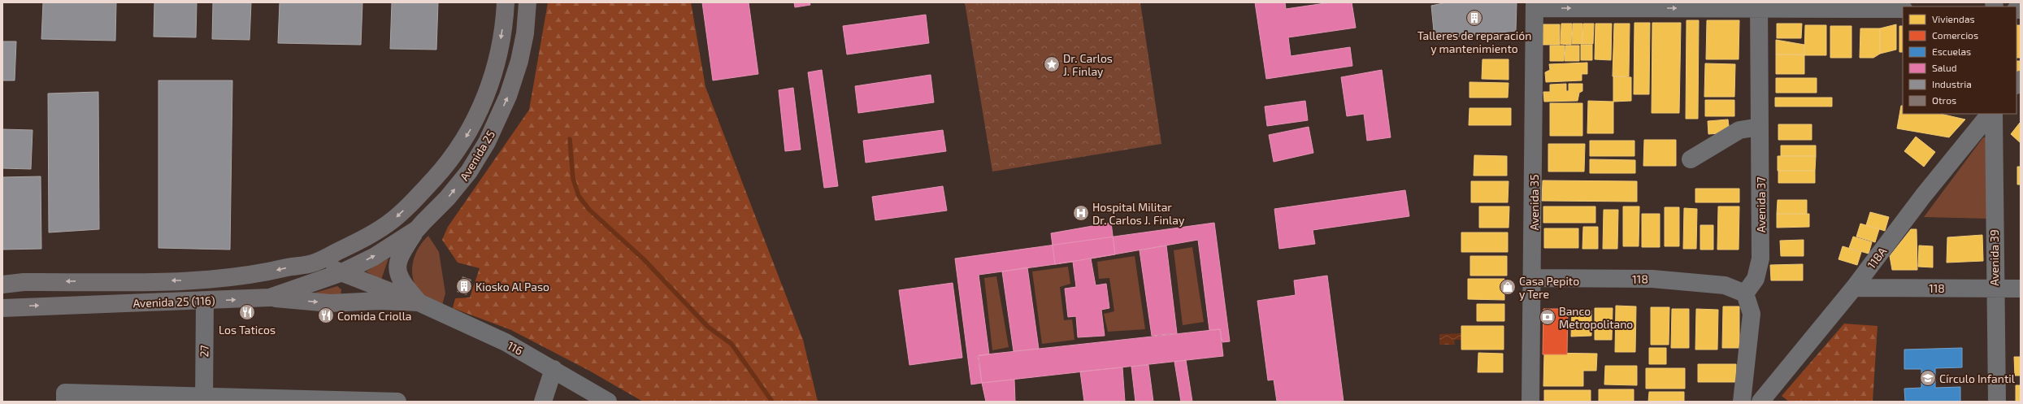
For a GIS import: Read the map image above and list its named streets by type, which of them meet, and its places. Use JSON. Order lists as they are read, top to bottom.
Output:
{
  "streets": {
    "main road": ["Avenida 25", "Avenida 25 (116)"],
    "street": [
      "Avenida 35",
      "Avenida 37",
      "118A",
      "Avenida 39",
      "118",
      "116",
      "27"
    ]
  },
  "crossings": [
    ["Avenida 25", "Avenida 25 (116)"],
    ["Avenida 35", "118"],
    ["Avenida 37", "118"],
    ["118A", "118"],
    ["Avenida 39", "118"],
    ["Avenida 25 (116)", "27"]
  ],
  "places": {
    "building": ["Talleres de reparación y mantenimiento", "Kiosko Al Paso"],
    "place": ["Dr. Carlos J. Finlay"],
    "hospital": ["Hospital Militar Dr. Carlos J. Finlay"],
    "shop": ["Casa Pepito y Tere"],
    "restaurant": ["Los Taticos", "Comida Criolla"],
    "bank": ["Banco Metropolitano"],
    "school or university": ["Círculo Infantil"]
  },
  "legend": [
    "Viviendas",
    "Comercios",
    "Escuelas",
    "Salud",
    "Industria",
    "Otros"
  ]
}
